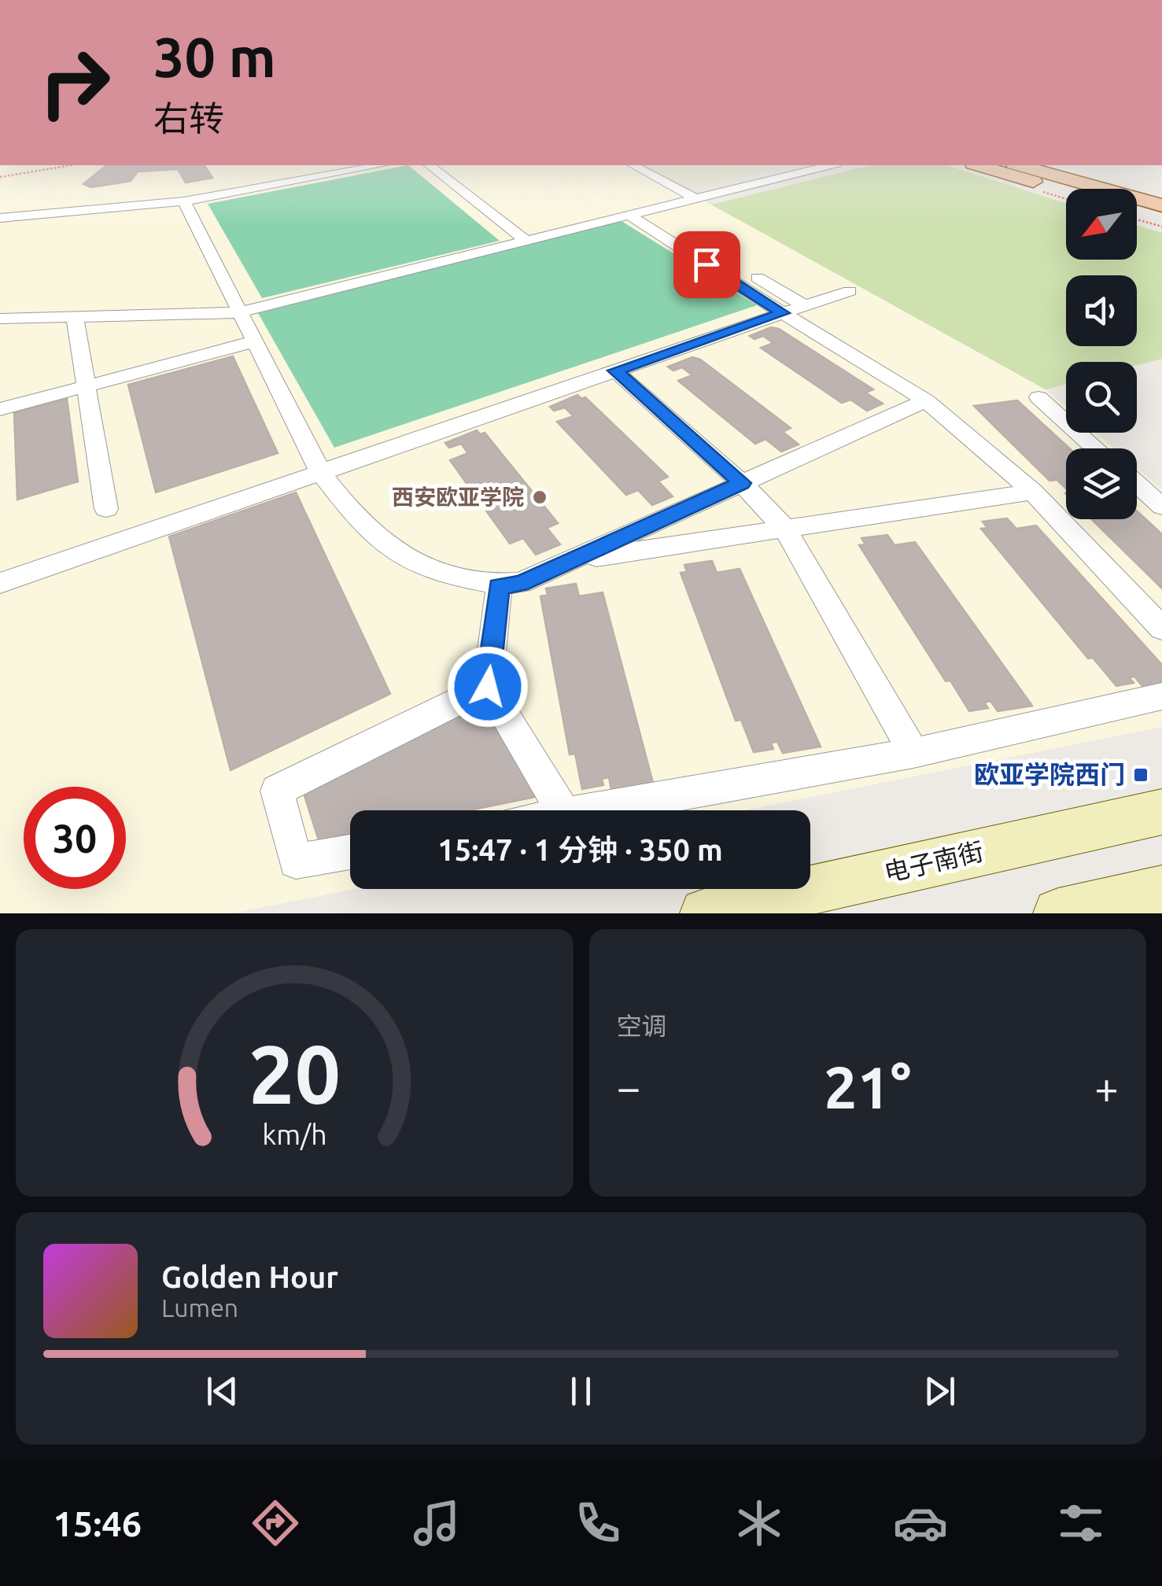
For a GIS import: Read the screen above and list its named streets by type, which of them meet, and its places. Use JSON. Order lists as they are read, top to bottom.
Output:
{
  "streets": {
    "main road": ["电子南街"]
  },
  "places": {
    "other": ["西安欧亚学院"],
    "transit": ["欧亚学院西门"]
  },
  "north": "bottom left",
  "page": {
    "turn": ["30 m", "右转"],
    "limit": "30",
    "trip": "15:47 · 1 分钟 · 350 m",
    "tile": "空调",
    "heat": ["−", "21°", "+"],
    "song": ["Golden Hour", "Lumen"],
    "tabs": "15:46",
    "gauge": ["20", "km/h"]
  }
}
